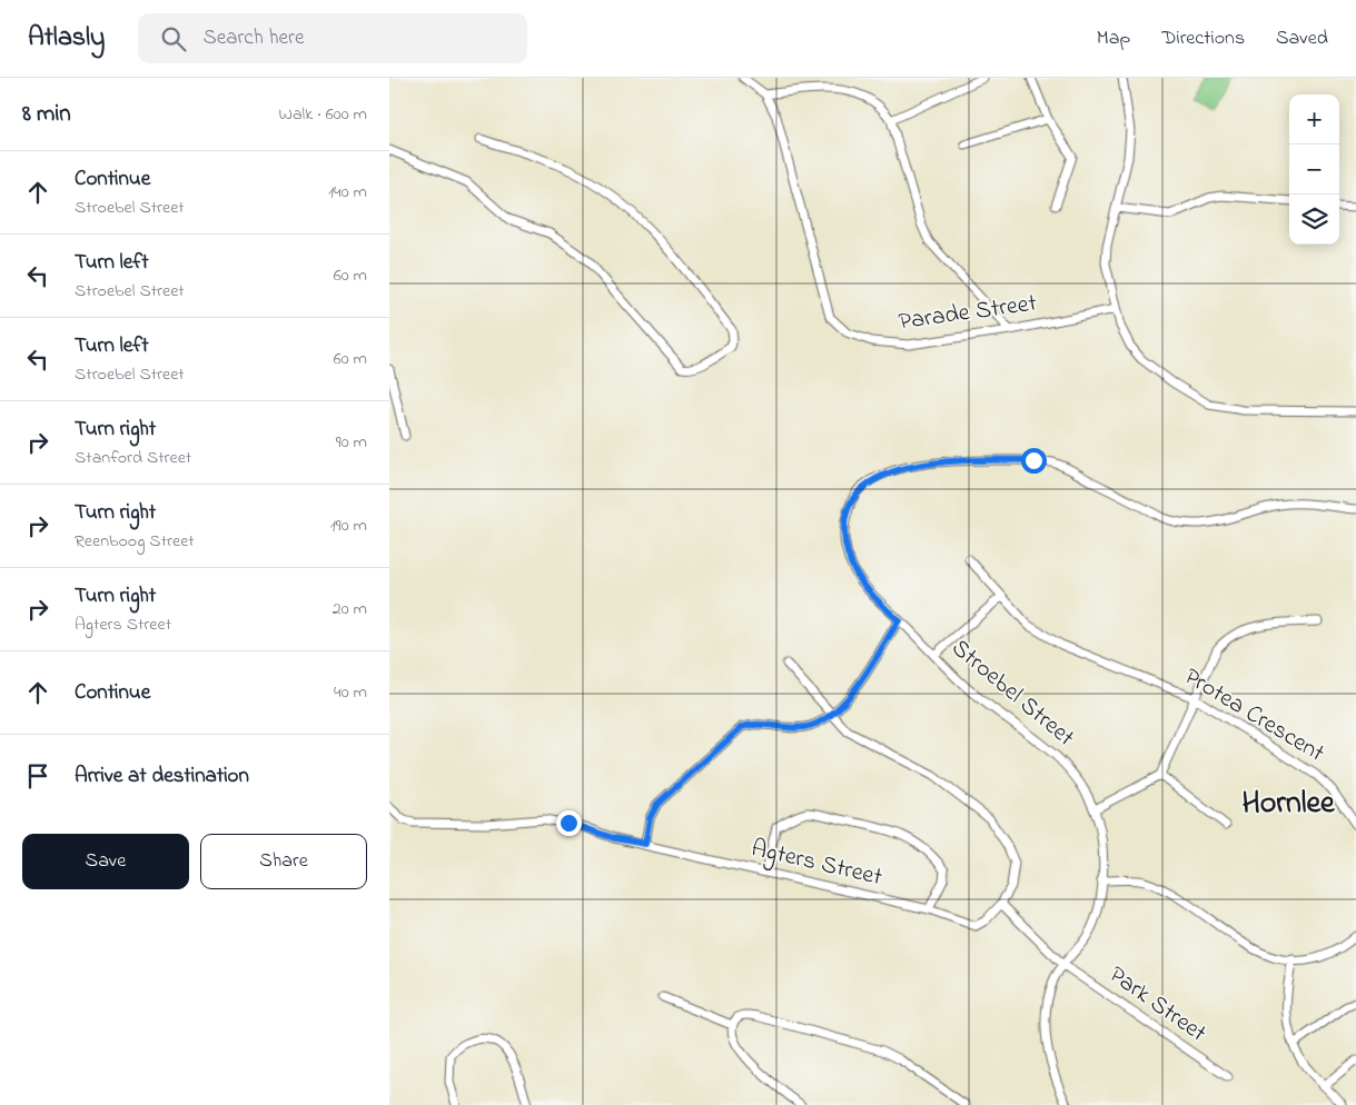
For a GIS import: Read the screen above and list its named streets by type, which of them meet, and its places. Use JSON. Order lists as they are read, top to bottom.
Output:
{
  "streets": {
    "street": [
      "Parade Street",
      "Stroebel Street",
      "Protea Crescent",
      "Agters Street",
      "Park Street"
    ]
  },
  "crossings": [
    ["Stroebel Street", "Park Street"],
    ["Agters Street", "Park Street"]
  ],
  "districts": ["Hornlee"],
  "page": {
    "header": "Atlasly",
    "search": "Search here",
    "nav": ["Map", "Directions", "Saved"],
    "heading": ["8 min", "Walk · 600 m"],
    "map_buttons": ["+", "−"],
    "list": [
      ["Continue", "Stroebel Street", "140 m"],
      ["Turn left", "Stroebel Street", "60 m"],
      ["Turn left", "Stroebel Street", "60 m"],
      ["Turn right", "Stanford Street", "90 m"],
      ["Turn right", "Reenboog Street", "190 m"],
      ["Turn right", "Agters Street", "20 m"],
      ["Continue", "40 m"],
      "Arrive at destination"
    ],
    "buttons": ["Save", "Share"]
  }
}
